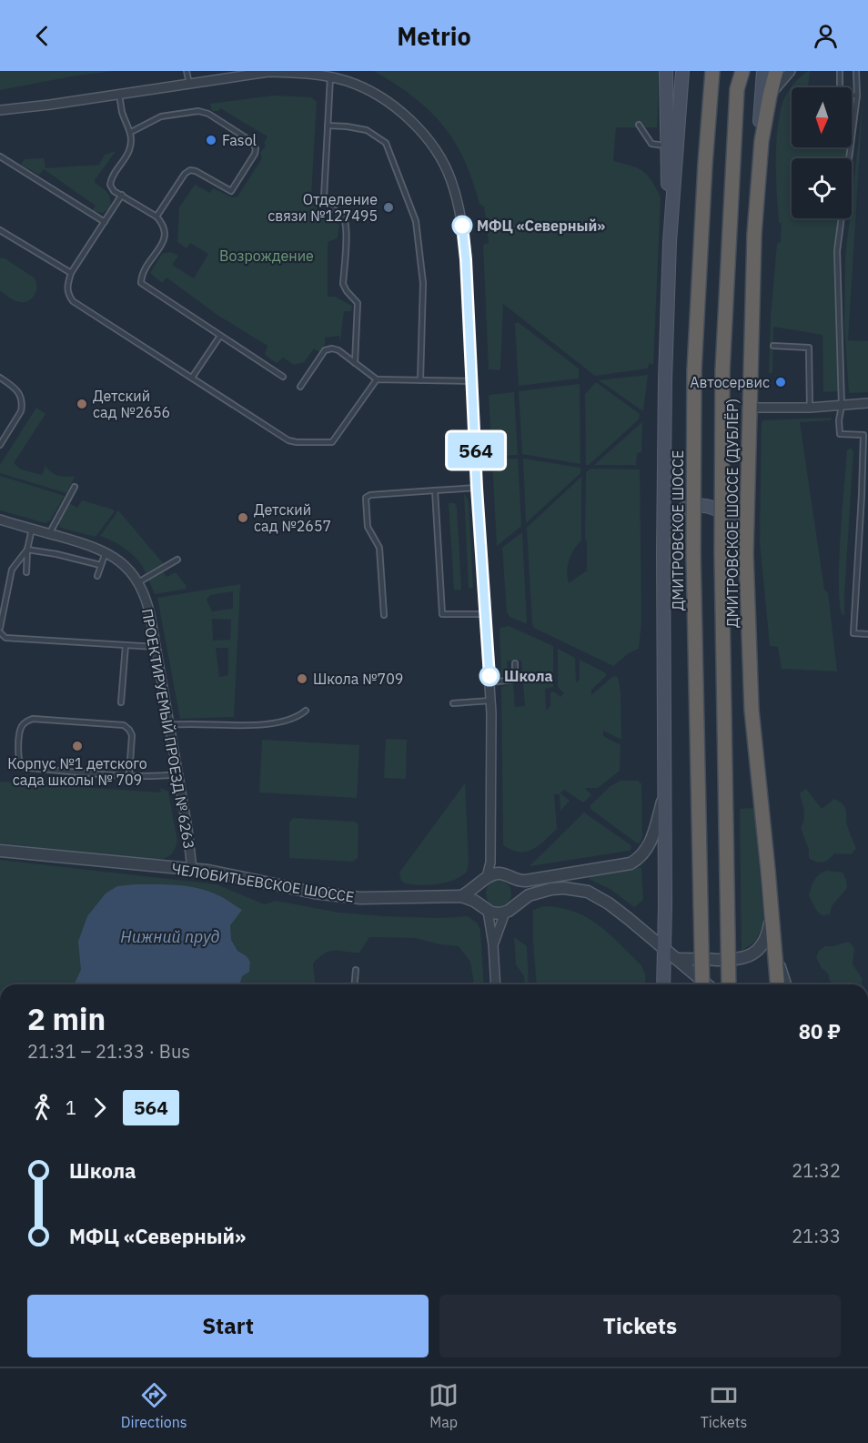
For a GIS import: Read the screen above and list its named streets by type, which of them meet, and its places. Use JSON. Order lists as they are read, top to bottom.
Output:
{
  "streets": {
    "highway": ["ДМИТРОВСКОЕ ШОССЕ (ДУБЛЁР)", "ДМИТРОВСКОЕ ШОССЕ"],
    "street": ["ПРОЕКТИРУЕМЫЙ ПРОЕЗД № 6263", "ЧЕЛОБИТЬЕВСКОЕ ШОССЕ"]
  },
  "crossings": [
    ["ПРОЕКТИРУЕМЫЙ ПРОЕЗД № 6263", "ЧЕЛОБИТЬЕВСКОЕ ШОССЕ"]
  ],
  "water": ["Нижний пруд"],
  "parks": ["Возрождение"],
  "places": [
    "Fasol",
    "Отделение связи №127495",
    "МФЦ «Северный»",
    "Автосервис",
    "Детский сад №2656",
    "Детский сад №2657",
    "Школа",
    "Школа №709",
    "Корпус №1 детского сада школы № 709"
  ],
  "lines": ["bus line 564"],
  "north": "bottom",
  "page": {
    "header": "Metrio",
    "on_map": "564",
    "heading": ["2 min", "21:31 – 21:33 · Bus", "80 ₽"],
    "legs": ["1", "564"],
    "list": [
      {
        "name": "Школа",
        "value": "21:32"
      },
      {
        "name": "МФЦ «Северный»",
        "value": "21:33"
      }
    ],
    "buttons": ["Start", "Tickets"],
    "tabs": ["Directions", "Map", "Tickets"]
  }
}
